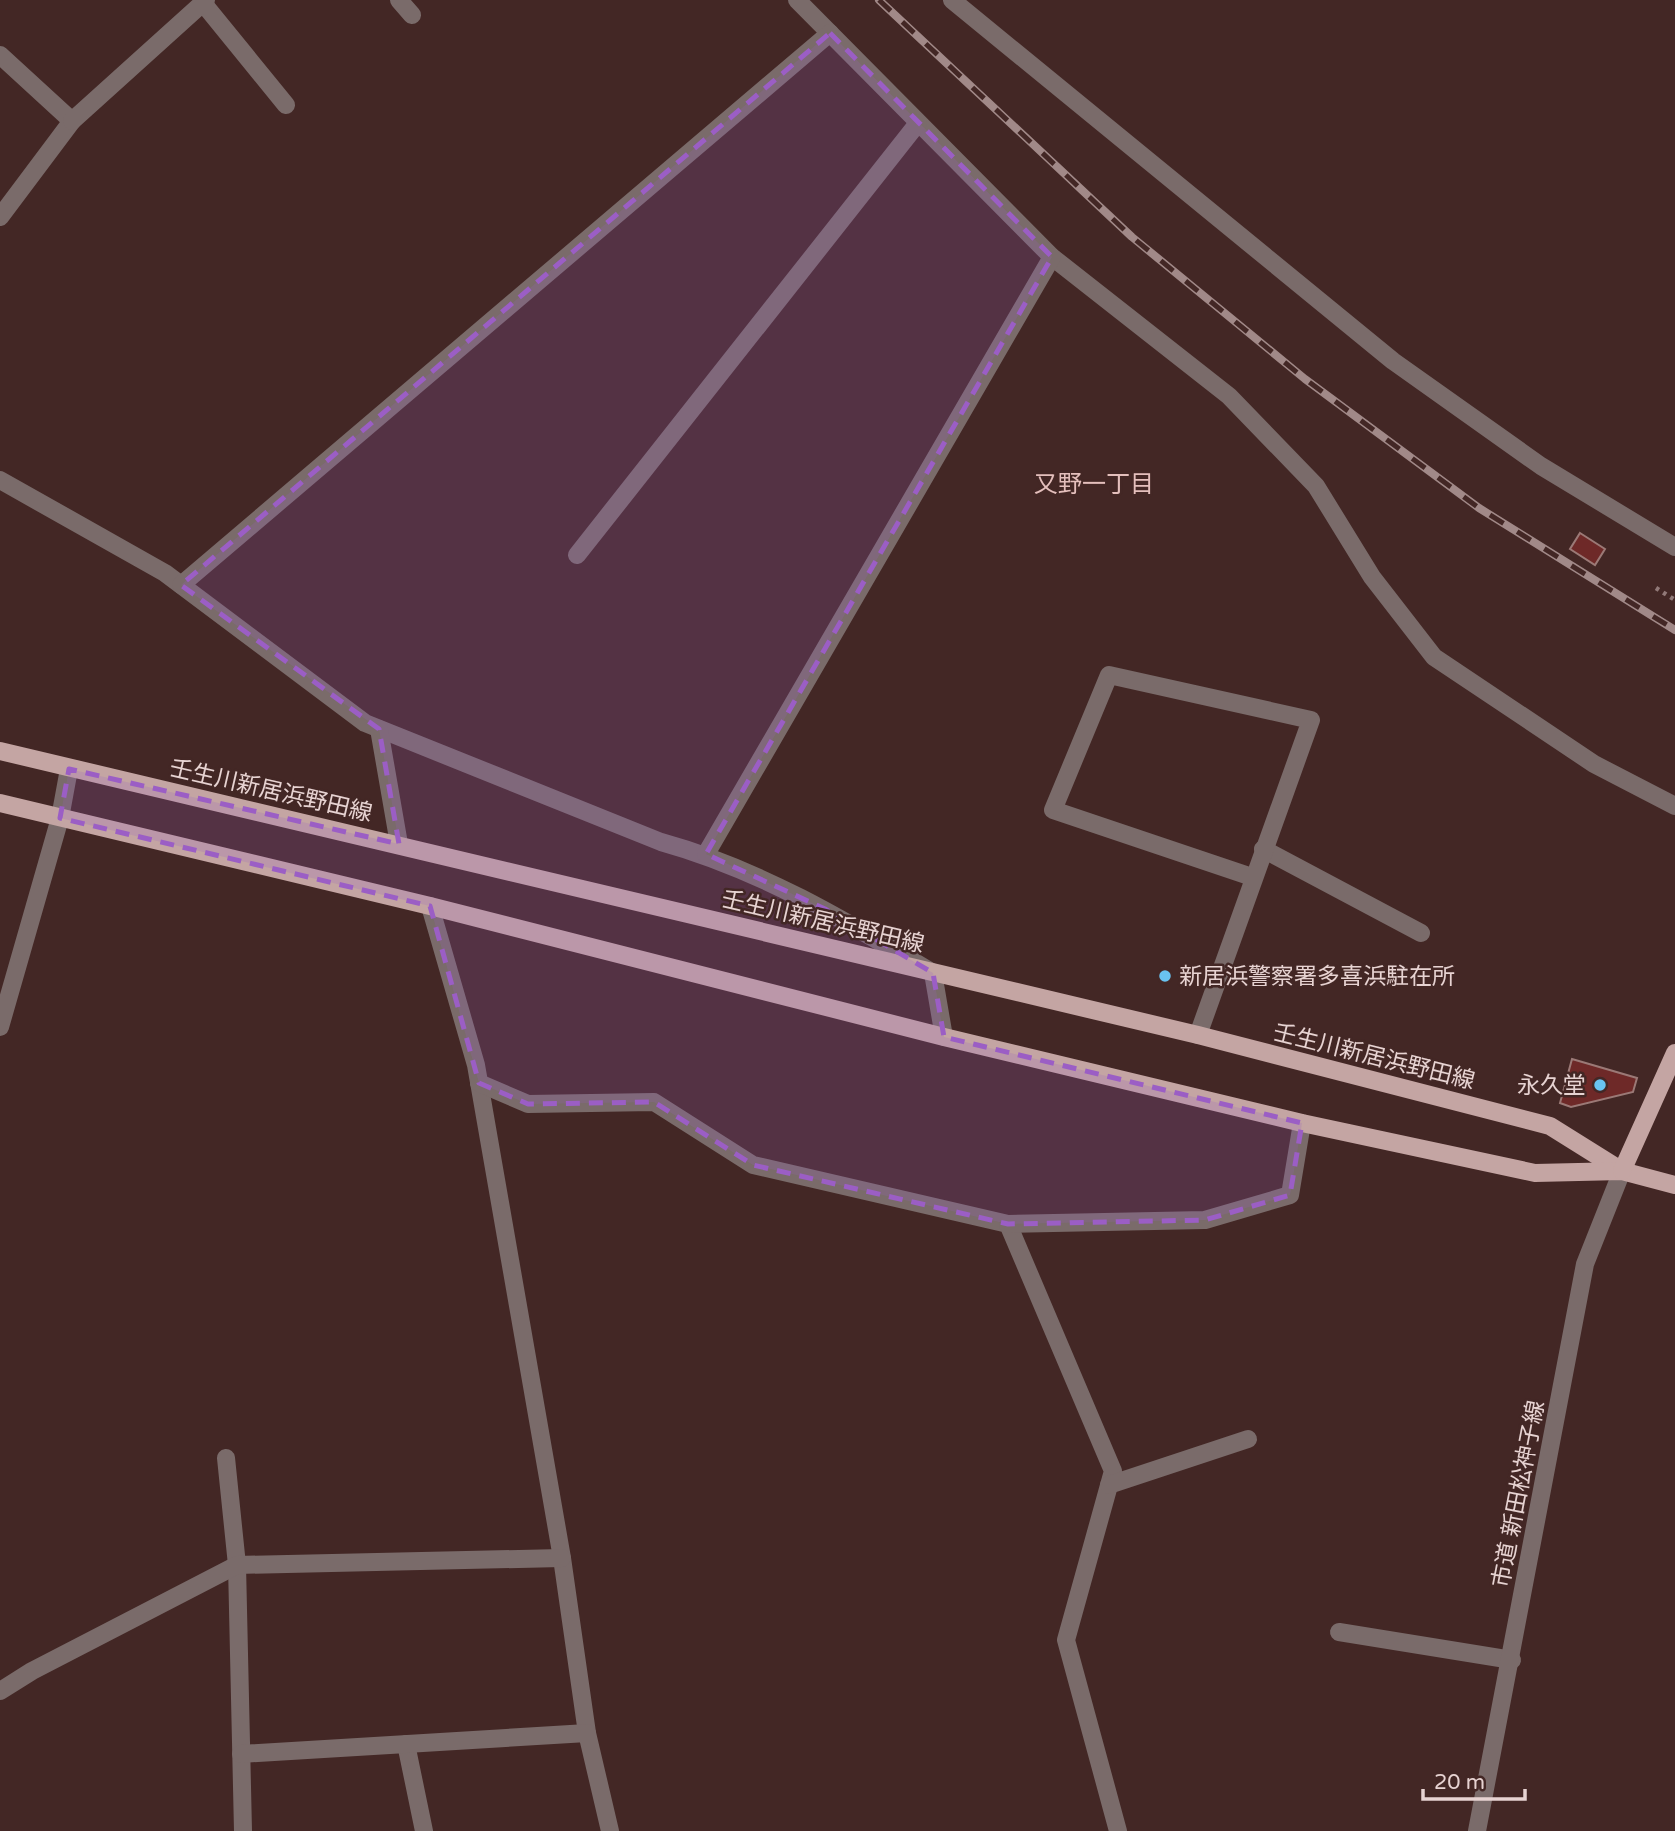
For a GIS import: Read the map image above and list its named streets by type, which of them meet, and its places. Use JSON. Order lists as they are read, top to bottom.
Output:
{
  "streets": {
    "main road": ["壬生川新居浜野田線"],
    "street": ["市道 新田松神子線"]
  },
  "crossings": [
    ["壬生川新居浜野田線", "市道 新田松神子線"]
  ],
  "districts": ["又野一丁目"],
  "places": ["新居浜警察署多喜浜駐在所", "永久堂"],
  "scale_bar": "20 m"
}
